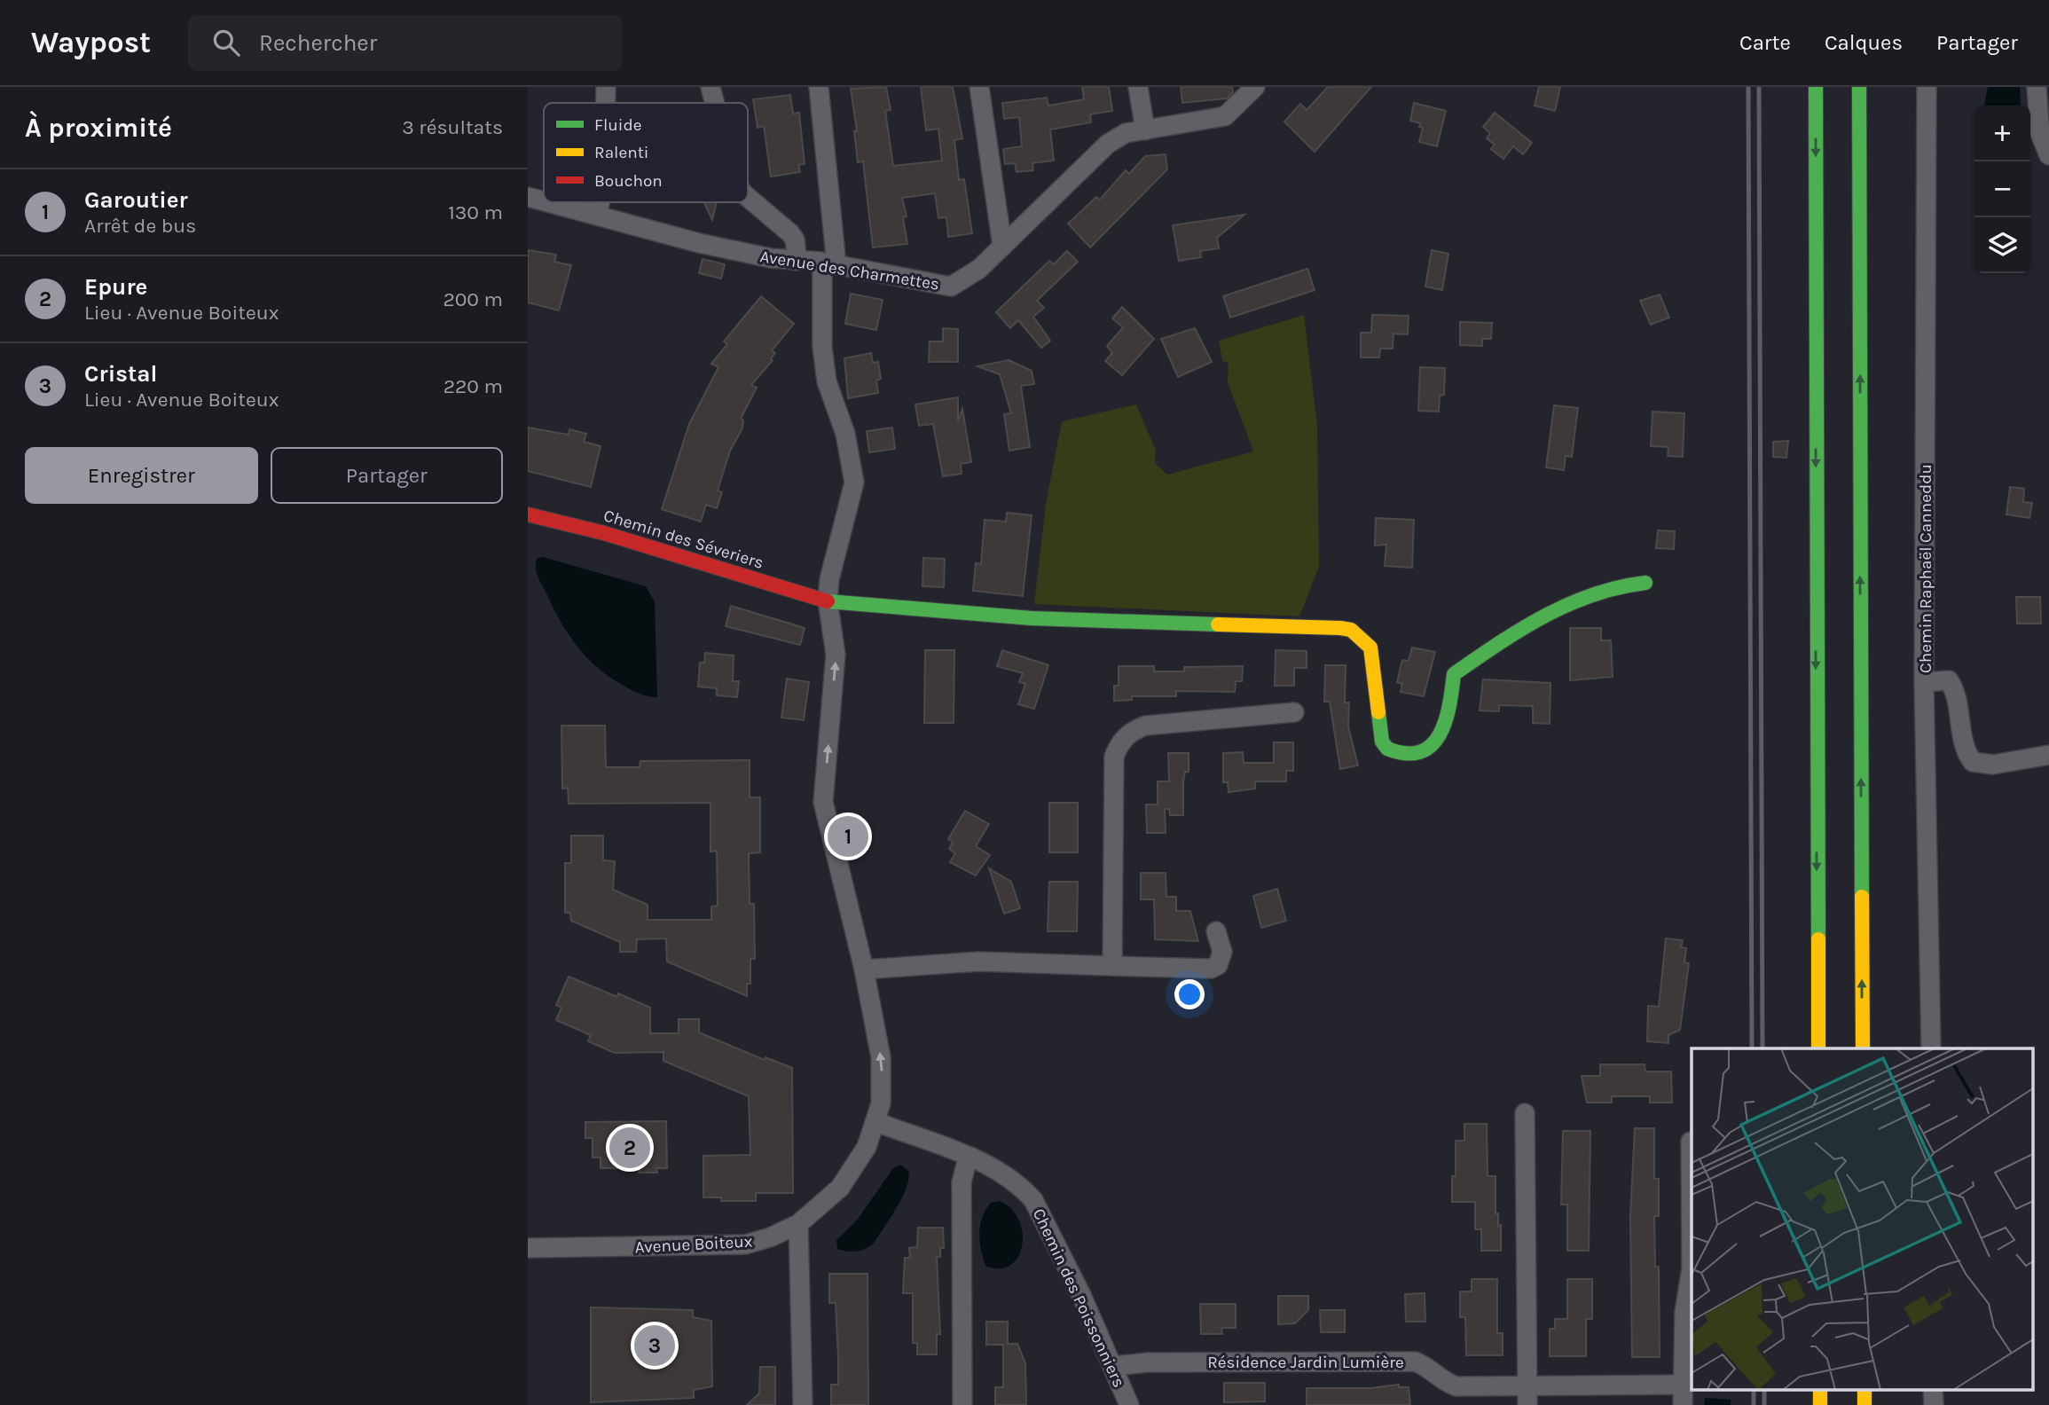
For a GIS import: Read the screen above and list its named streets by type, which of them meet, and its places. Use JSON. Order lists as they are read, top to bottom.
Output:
{
  "streets": {
    "main road": ["Chemin des Séveriers"],
    "street": [
      "Avenue des Charmettes",
      "Chemin Raphaël Canneddu",
      "Avenue Boiteux",
      "Chemin des Poissonniers",
      "Résidence Jardin Lumière"
    ]
  },
  "crossings": [
    ["Avenue Boiteux", "Chemin des Poissonniers"],
    ["Chemin des Poissonniers", "Résidence Jardin Lumière"]
  ],
  "legend": ["Fluide", "Ralenti", "Bouchon"],
  "page": {
    "header": "Waypost",
    "search": "Rechercher",
    "nav": ["Carte", "Calques", "Partager"],
    "heading": ["À proximité", "3 résultats"],
    "map_buttons": ["+", "−"],
    "list": [
      {
        "mark": "1",
        "name": "Garoutier",
        "note": "Arrêt de bus",
        "value": "130 m"
      },
      {
        "mark": "2",
        "name": "Epure",
        "note": "Lieu · Avenue Boiteux",
        "value": "200 m"
      },
      {
        "mark": "3",
        "name": "Cristal",
        "note": "Lieu · Avenue Boiteux",
        "value": "220 m"
      }
    ],
    "buttons": ["Enregistrer", "Partager"],
    "pins": ["1", "2", "3"]
  }
}
